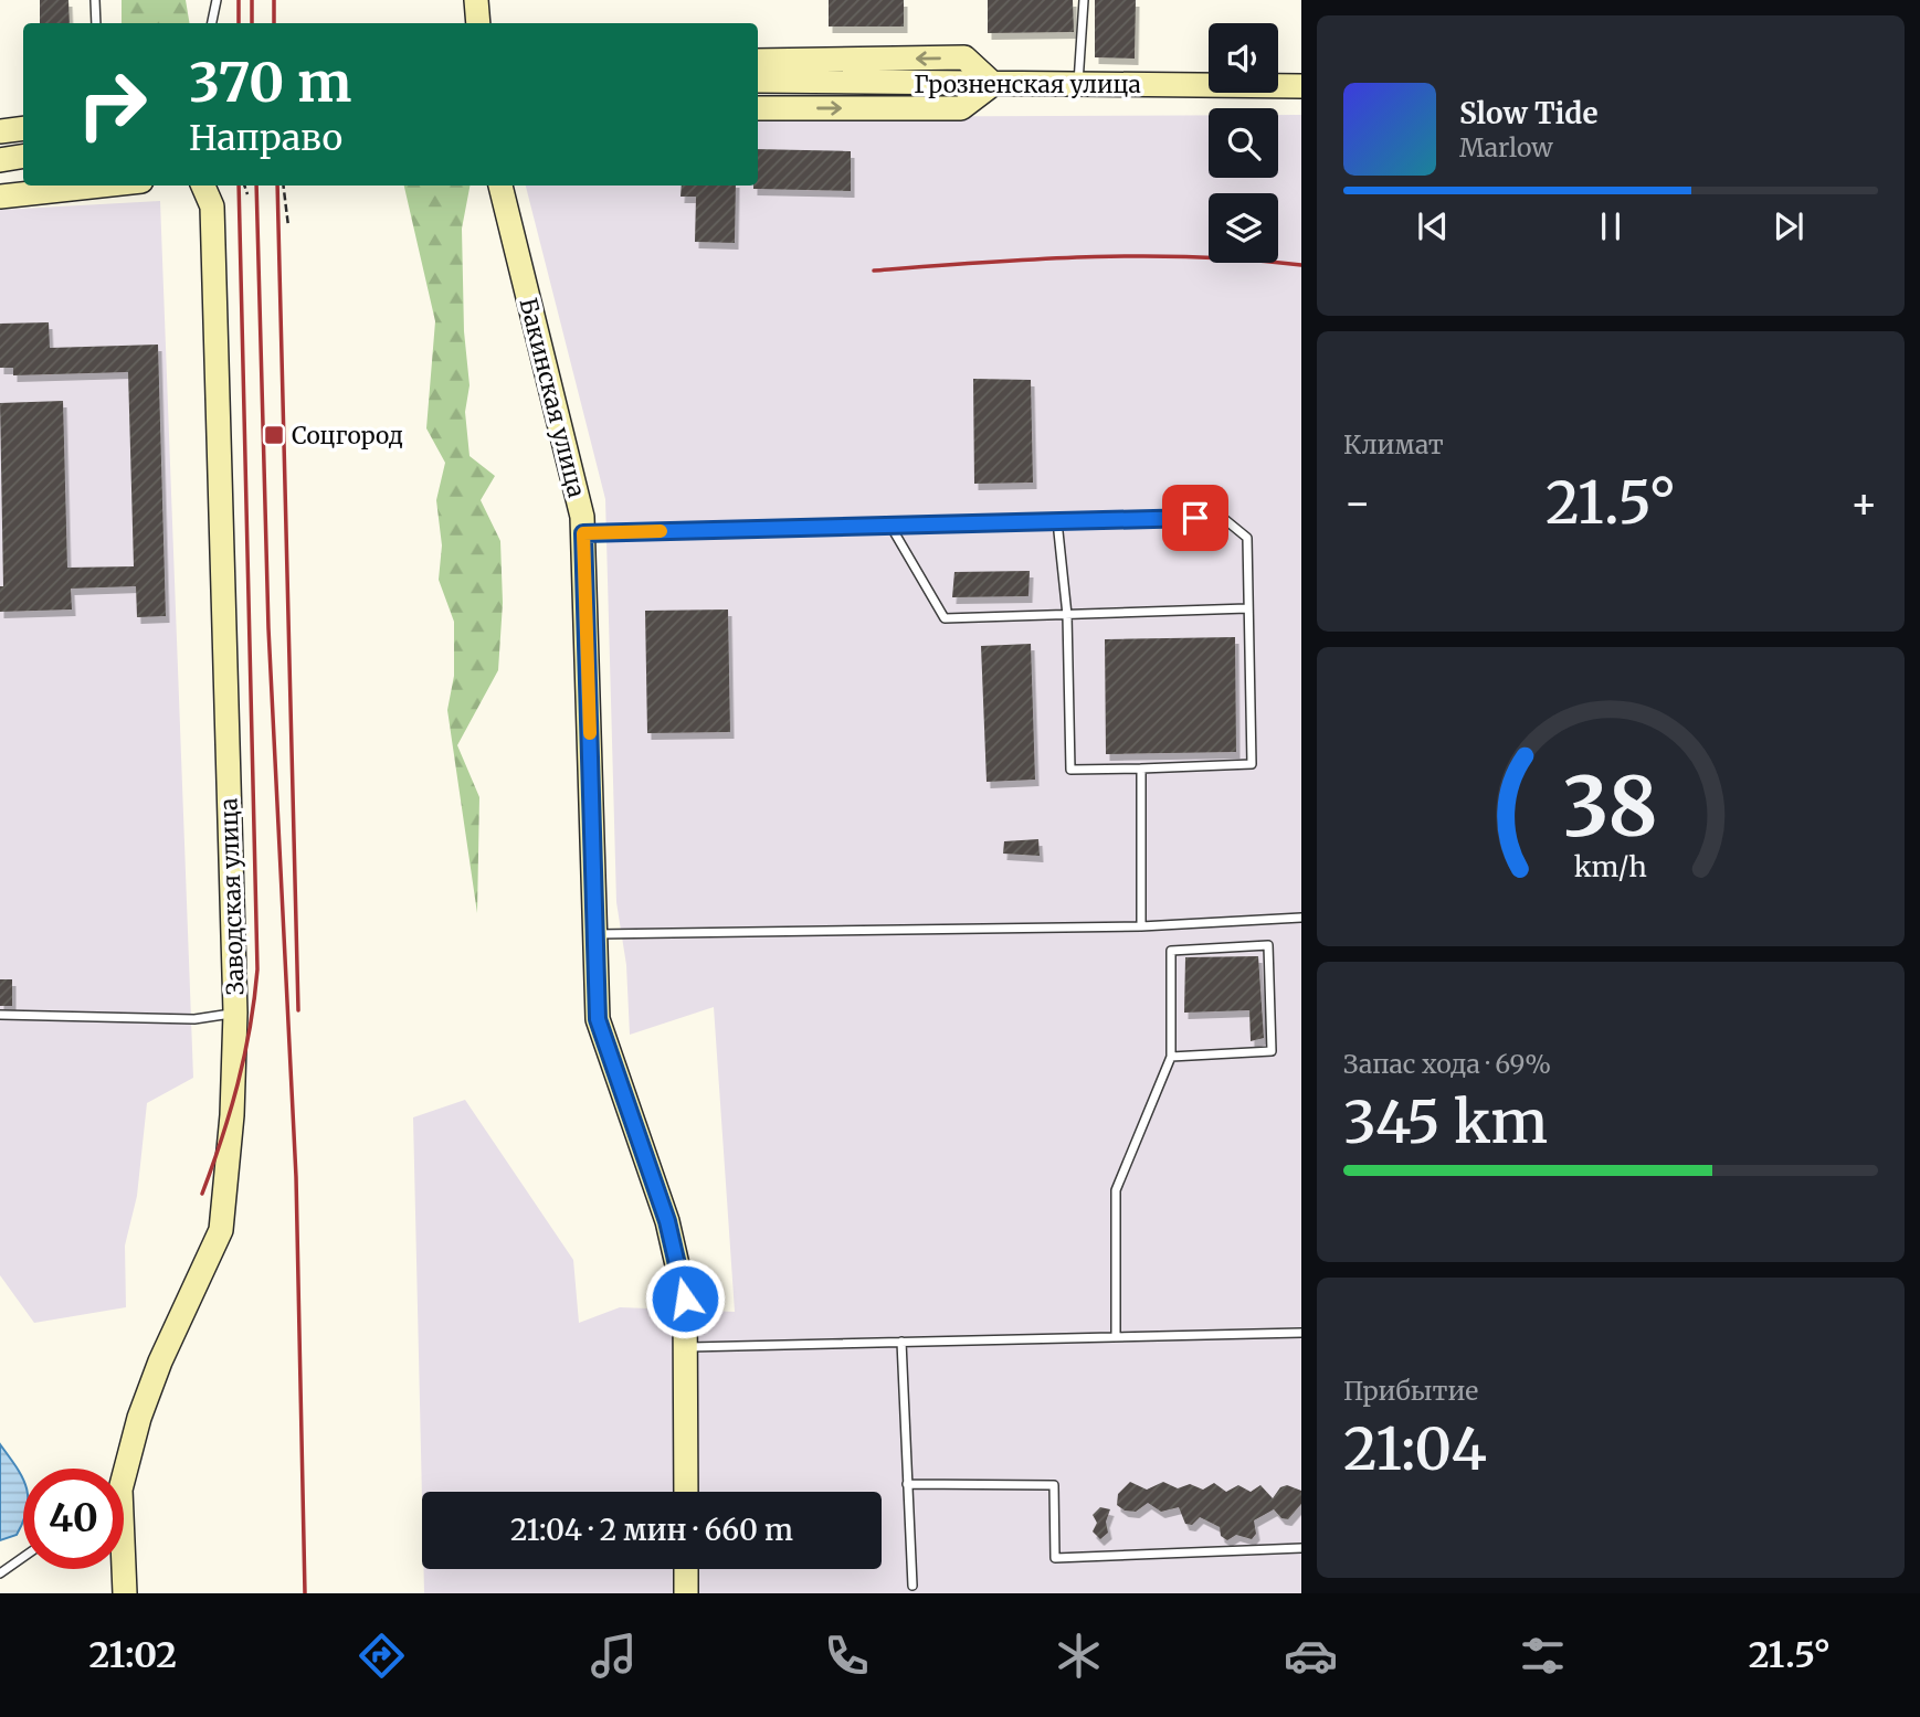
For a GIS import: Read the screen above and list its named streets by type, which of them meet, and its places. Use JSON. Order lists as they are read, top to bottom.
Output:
{
  "streets": {
    "street": ["Грозненская улица", "Бакинская улица", "Заводская улица"]
  },
  "places": {
    "transit": ["Соцгород"]
  },
  "page": {
    "turn": ["370 m", "Направо"],
    "song": ["Slow Tide", "Marlow"],
    "tile": [
      "Климат",
      ["Запас хода · 69%", "345 km"],
      ["Прибытие", "21:04"]
    ],
    "heat": ["−", "21.5°", "+"],
    "limit": "40",
    "trip": "21:04 · 2 мин · 660 m",
    "tabs": ["21:02", "21.5°"],
    "gauge": ["38", "km/h"]
  }
}
